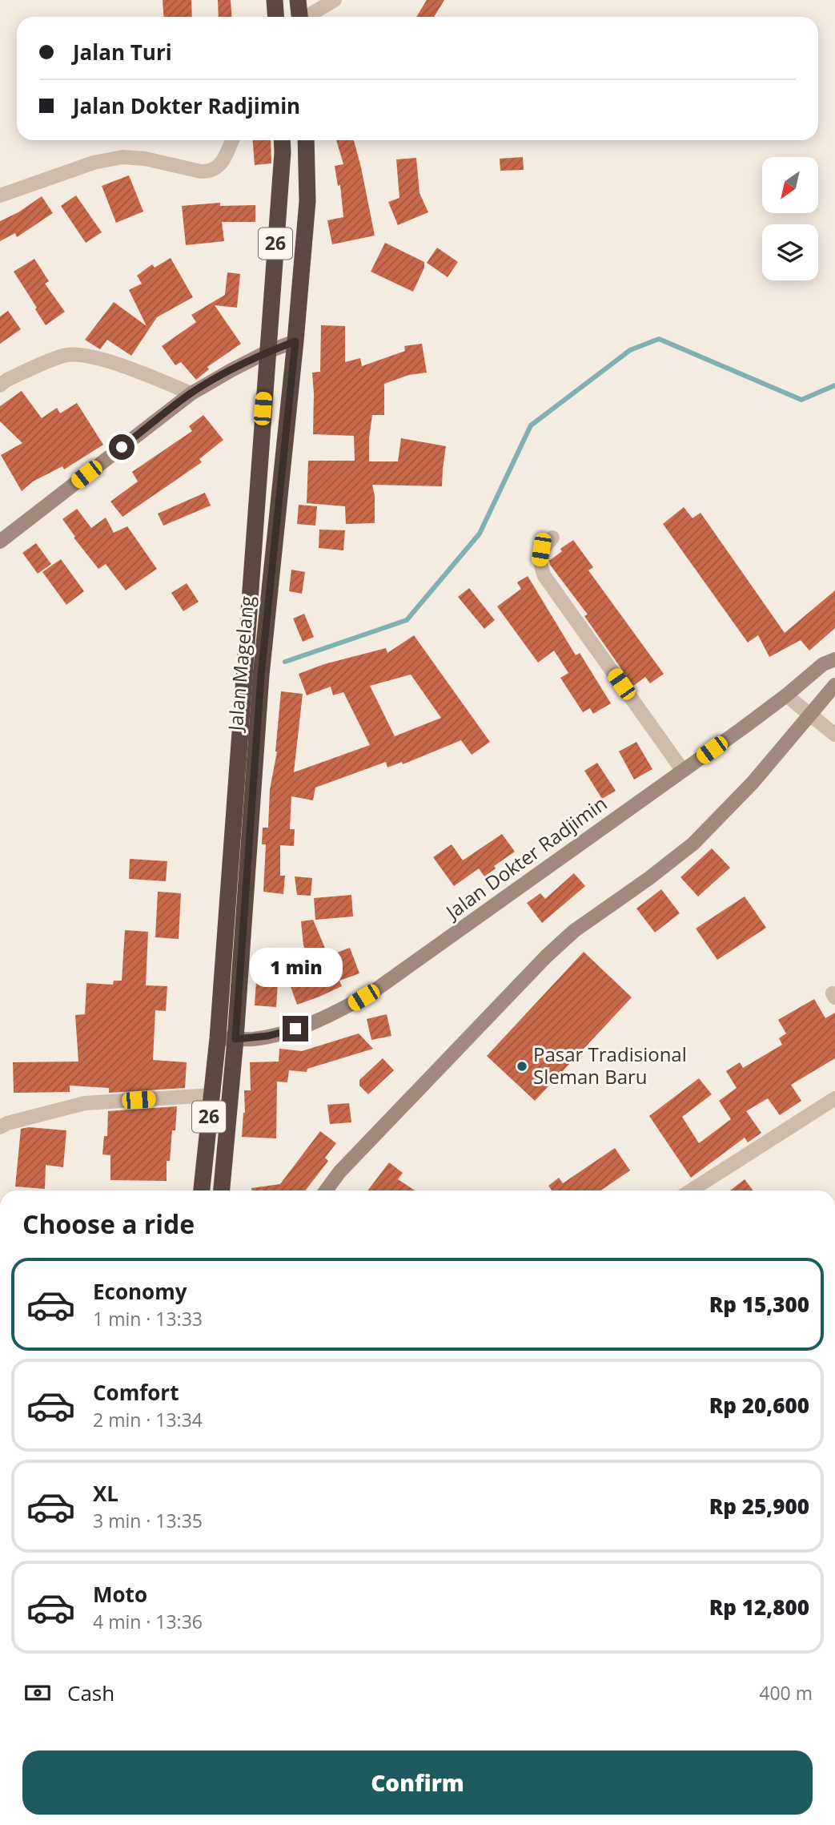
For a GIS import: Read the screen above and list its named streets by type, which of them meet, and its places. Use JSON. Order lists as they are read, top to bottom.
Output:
{
  "streets": {
    "highway": ["26", "Jalan Magelang"],
    "main road": ["Jalan Dokter Radjimin"]
  },
  "crossings": [
    ["Jalan Magelang", "Jalan Dokter Radjimin"]
  ],
  "places": ["Pasar Tradisional Sleman Baru"],
  "north": "bottom left",
  "page": {
    "banner": ["Jalan Turi", "Jalan Dokter Radjimin"],
    "bubble": "1 min",
    "heading": "Choose a ride",
    "list": [
      {
        "name": "Economy",
        "note": "1 min · 13:33",
        "value": "Rp 15,300"
      },
      {
        "name": "Comfort",
        "note": "2 min · 13:34",
        "value": "Rp 20,600"
      },
      {
        "name": "XL",
        "note": "3 min · 13:35",
        "value": "Rp 25,900"
      },
      {
        "name": "Moto",
        "note": "4 min · 13:36",
        "value": "Rp 12,800"
      }
    ],
    "pay": ["Cash", "400 m"],
    "buttons": "Confirm"
  }
}
